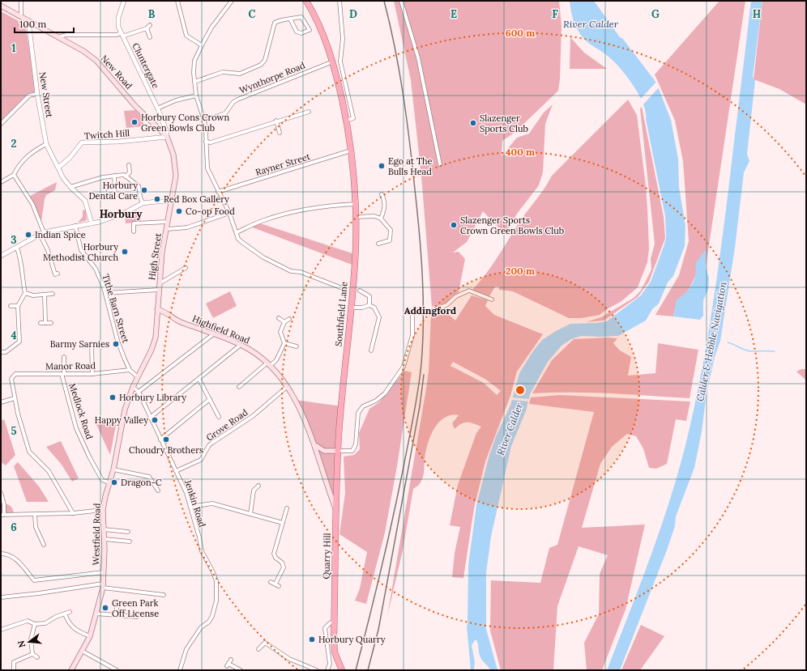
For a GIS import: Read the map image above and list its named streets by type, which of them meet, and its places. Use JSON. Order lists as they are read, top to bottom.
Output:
{
  "streets": {
    "highway": ["Southfield Lane", "Quarry Hill"],
    "main road": [
      "New Road",
      "High Street",
      "Highfield Road",
      "Westfield Road"
    ],
    "street": [
      "Cluntergate",
      "Wynthorpe Road",
      "New Street",
      "Twitch Hill",
      "Rayner Street",
      "Tithe Barn Street",
      "Manor Road",
      "Medlock Road",
      "Grove Road",
      "Jenkin Road"
    ]
  },
  "crossings": [
    ["Cluntergate", "New Road"],
    ["Cluntergate", "Twitch Hill"],
    ["Cluntergate", "High Street"],
    ["New Road", "New Street"],
    ["New Road", "Twitch Hill"],
    ["New Road", "High Street"],
    ["Wynthorpe Road", "Southfield Lane"],
    ["New Street", "Twitch Hill"],
    ["Twitch Hill", "High Street"],
    ["Rayner Street", "Southfield Lane"],
    ["High Street", "Tithe Barn Street"],
    ["High Street", "Highfield Road"],
    ["High Street", "Westfield Road"],
    ["Tithe Barn Street", "Manor Road"],
    ["Tithe Barn Street", "Westfield Road"],
    ["Southfield Lane", "Quarry Hill"],
    ["Highfield Road", "Grove Road"],
    ["Highfield Road", "Quarry Hill"],
    ["Manor Road", "Medlock Road"],
    ["Medlock Road", "Westfield Road"],
    ["Grove Road", "Jenkin Road"],
    ["Grove Road", "Quarry Hill"],
    ["Jenkin Road", "Westfield Road"]
  ],
  "districts": ["Horbury", "Addingford"],
  "water": ["River Calder", "Calder & Hebble Navigation"],
  "places": [
    "Horbury Cons Crown Green Bowls Club",
    "Slazenger Sports Club",
    "Ego at The Bulls Head",
    "Horbury Dental Care",
    "Red Box Gallery",
    "Co-op Food",
    "Slazenger Sports Crown Green Bowls Club",
    "Indian Spice",
    "Horbury Methodist Church",
    "Barmy Sarnies",
    "Horbury Library",
    "Happy Valley",
    "Choudry Brothers",
    "Dragon-C",
    "Green Park Off License",
    "Horbury Quarry"
  ],
  "scale_bar": "100 m",
  "north": "left",
  "grid": {
    "columns": [
      "B",
      "C",
      "D",
      "E",
      "F",
      "G",
      "H"
    ],
    "rows": [
      "1",
      "2",
      "3",
      "4",
      "5",
      "6"
    ]
  },
  "rings": ["600 m", "400 m", "200 m"]
}
